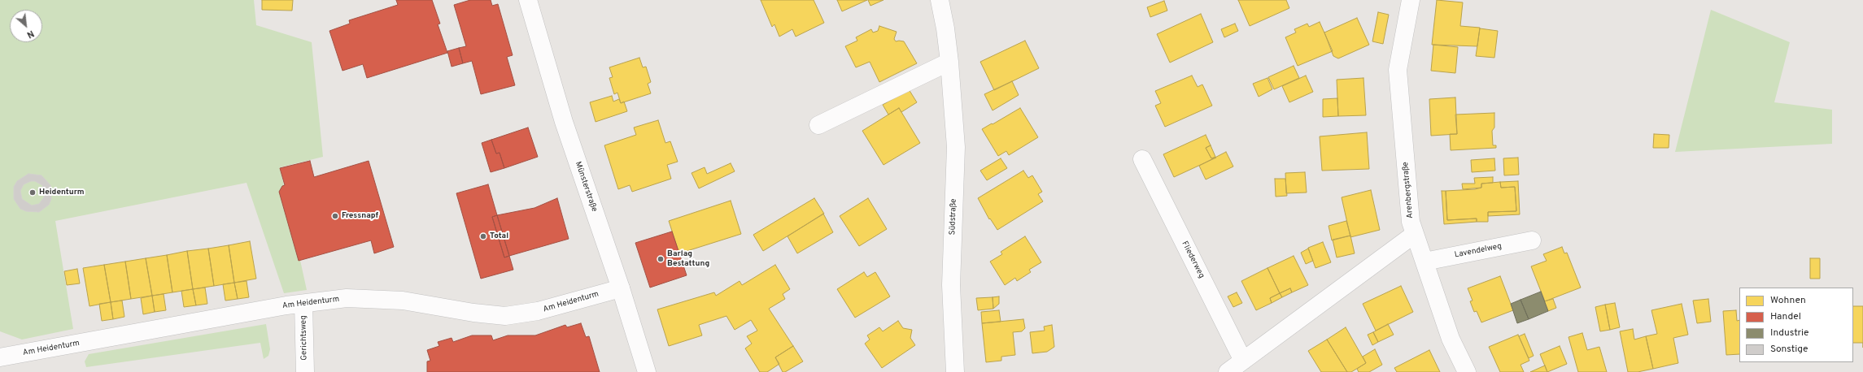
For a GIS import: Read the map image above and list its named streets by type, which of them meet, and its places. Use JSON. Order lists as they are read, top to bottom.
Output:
{
  "streets": {
    "street": [
      "Münsterstraße",
      "Arenbergstraße",
      "Südstraße",
      "Lavendelweg",
      "Fliederweg",
      "Am Heidenturm",
      "Gerichtsweg"
    ]
  },
  "crossings": [
    ["Münsterstraße", "Am Heidenturm"],
    ["Arenbergstraße", "Lavendelweg"],
    ["Am Heidenturm", "Gerichtsweg"]
  ],
  "places": [
    "Heidenturm",
    "Fressnapf",
    "Total",
    "Barlag Bestattung"
  ],
  "legend": [
    "Wohnen",
    "Handel",
    "Industrie",
    "Sonstige"
  ],
  "north": "bottom right"
}
